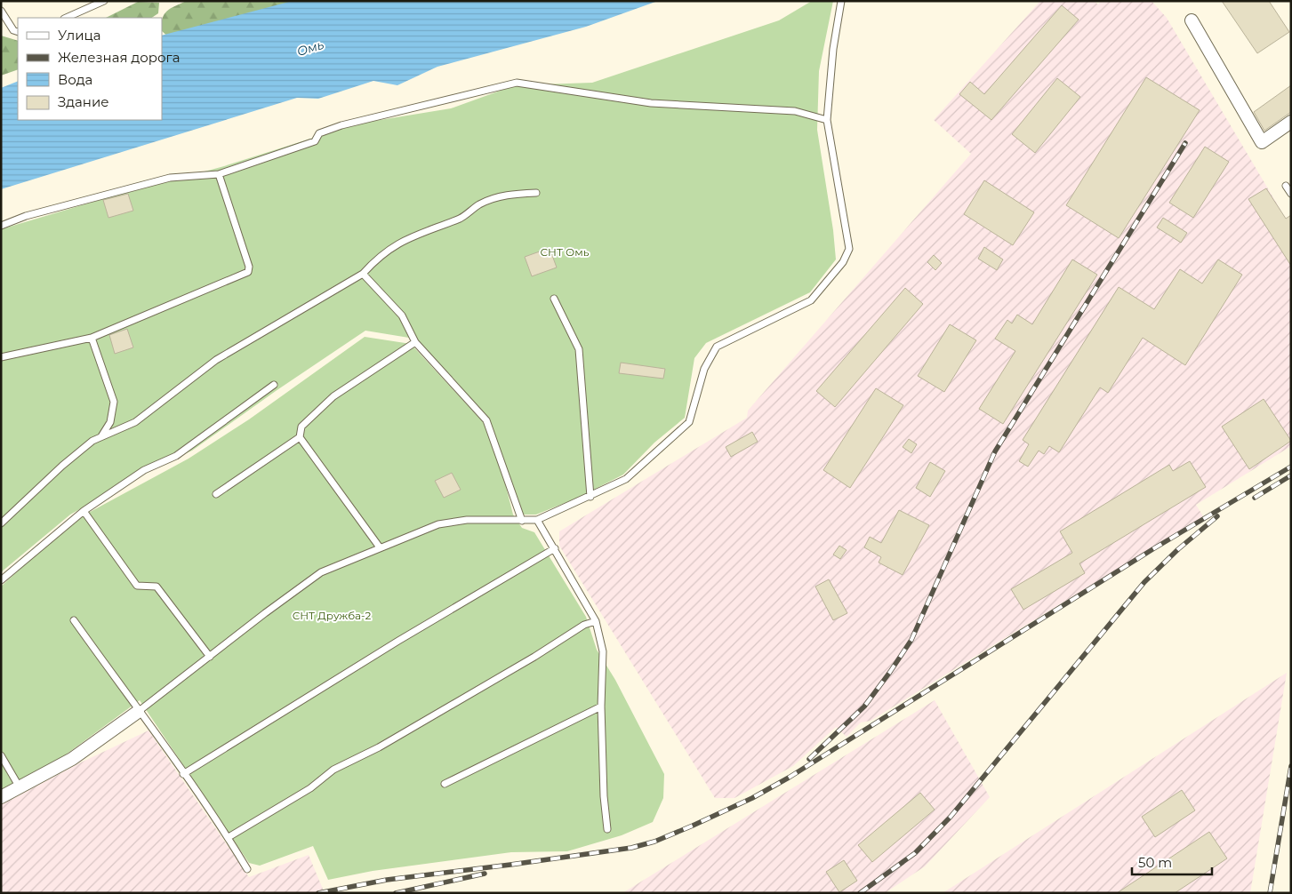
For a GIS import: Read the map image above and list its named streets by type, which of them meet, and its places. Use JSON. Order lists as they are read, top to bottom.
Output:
{
  "water": ["Омь"],
  "parks": ["СНТ Омь", "СНТ Дружба-2"],
  "legend": [
    "Улица",
    "Железная дорога",
    "Вода",
    "Здание"
  ],
  "scale_bar": "50 m"
}
